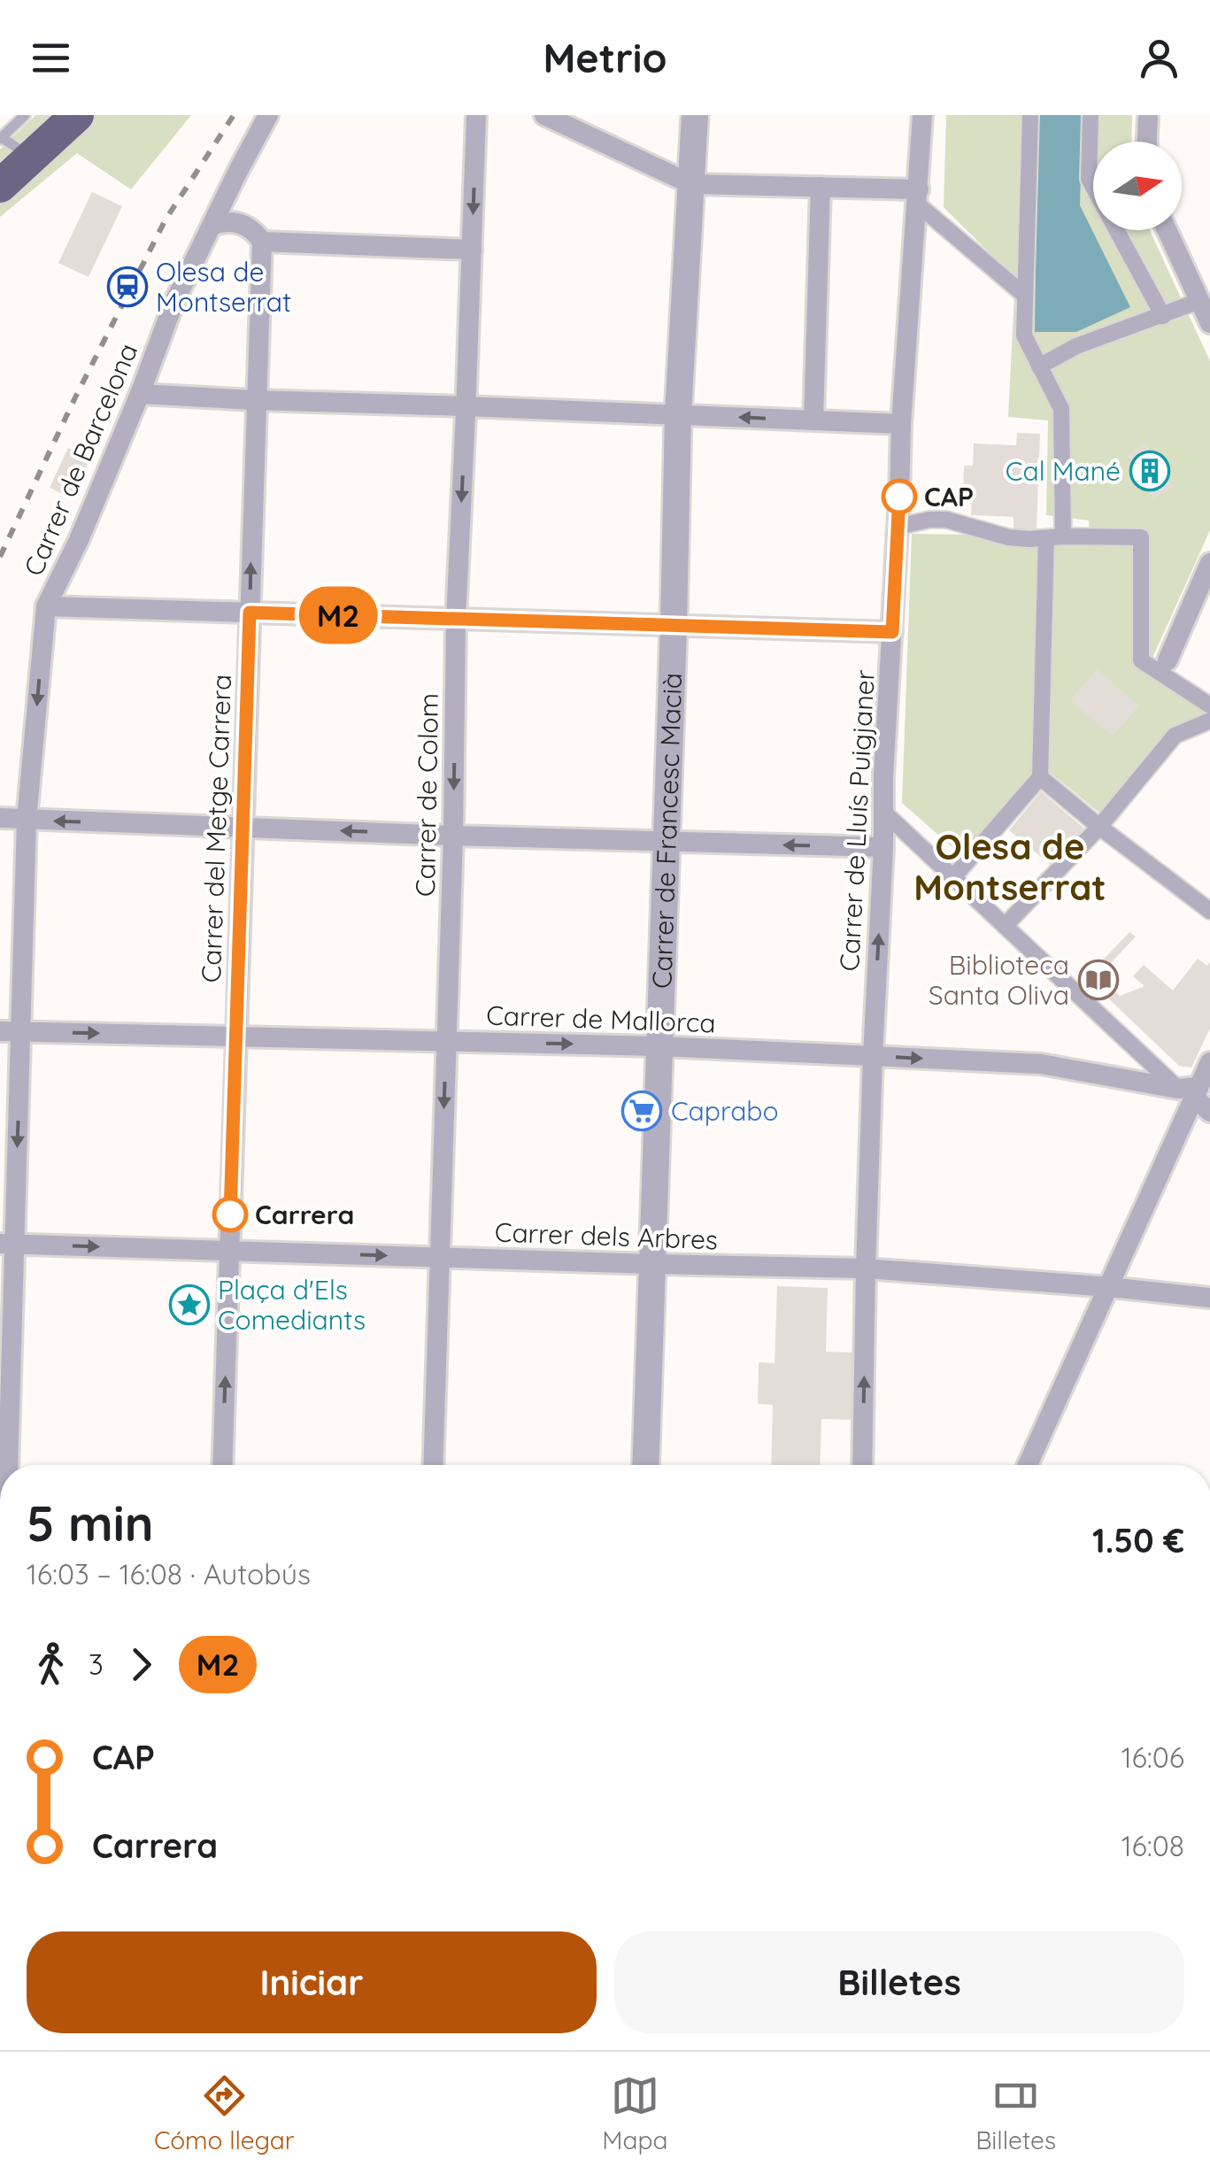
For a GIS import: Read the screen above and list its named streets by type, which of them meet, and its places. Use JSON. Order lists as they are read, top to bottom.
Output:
{
  "streets": {
    "street": [
      "Carrer de Barcelona",
      "Carrer de Colom",
      "Carrer de Lluís Puigjaner",
      "Carrer del Metge Carrera",
      "Carrer de Francesc Macià",
      "Carrer de Mallorca",
      "Carrer dels Arbres"
    ]
  },
  "crossings": [
    ["Carrer de Barcelona", "Carrer de Mallorca"],
    ["Carrer de Barcelona", "Carrer dels Arbres"],
    ["Carrer de Colom", "Carrer de Mallorca"],
    ["Carrer de Colom", "Carrer dels Arbres"],
    ["Carrer de Lluís Puigjaner", "Carrer de Mallorca"],
    ["Carrer de Lluís Puigjaner", "Carrer dels Arbres"],
    ["Carrer del Metge Carrera", "Carrer de Mallorca"],
    ["Carrer del Metge Carrera", "Carrer dels Arbres"],
    ["Carrer de Francesc Macià", "Carrer de Mallorca"],
    ["Carrer de Francesc Macià", "Carrer dels Arbres"]
  ],
  "one_way": ["Carrer de Colom", "Carrer de Mallorca", "Carrer dels Arbres"],
  "districts": ["Olesa de Montserrat"],
  "places": {
    "station": ["Olesa de Montserrat"],
    "building": ["Cal Mané"],
    "other": ["CAP", "Carrera"],
    "library": ["Biblioteca Santa Oliva"],
    "supermarket": ["Caprabo"],
    "place": ["Plaça d'Els Comediants"]
  },
  "lines": ["bus line M2"],
  "north": "right",
  "page": {
    "header": "Metrio",
    "on_map": "M2",
    "heading": ["5 min", "16:03 – 16:08 · Autobús", "1.50 €"],
    "legs": ["3", "M2"],
    "list": [
      {
        "name": "CAP",
        "value": "16:06"
      },
      {
        "name": "Carrera",
        "value": "16:08"
      }
    ],
    "buttons": ["Iniciar", "Billetes"],
    "tabs": ["Cómo llegar", "Mapa", "Billetes"]
  }
}
